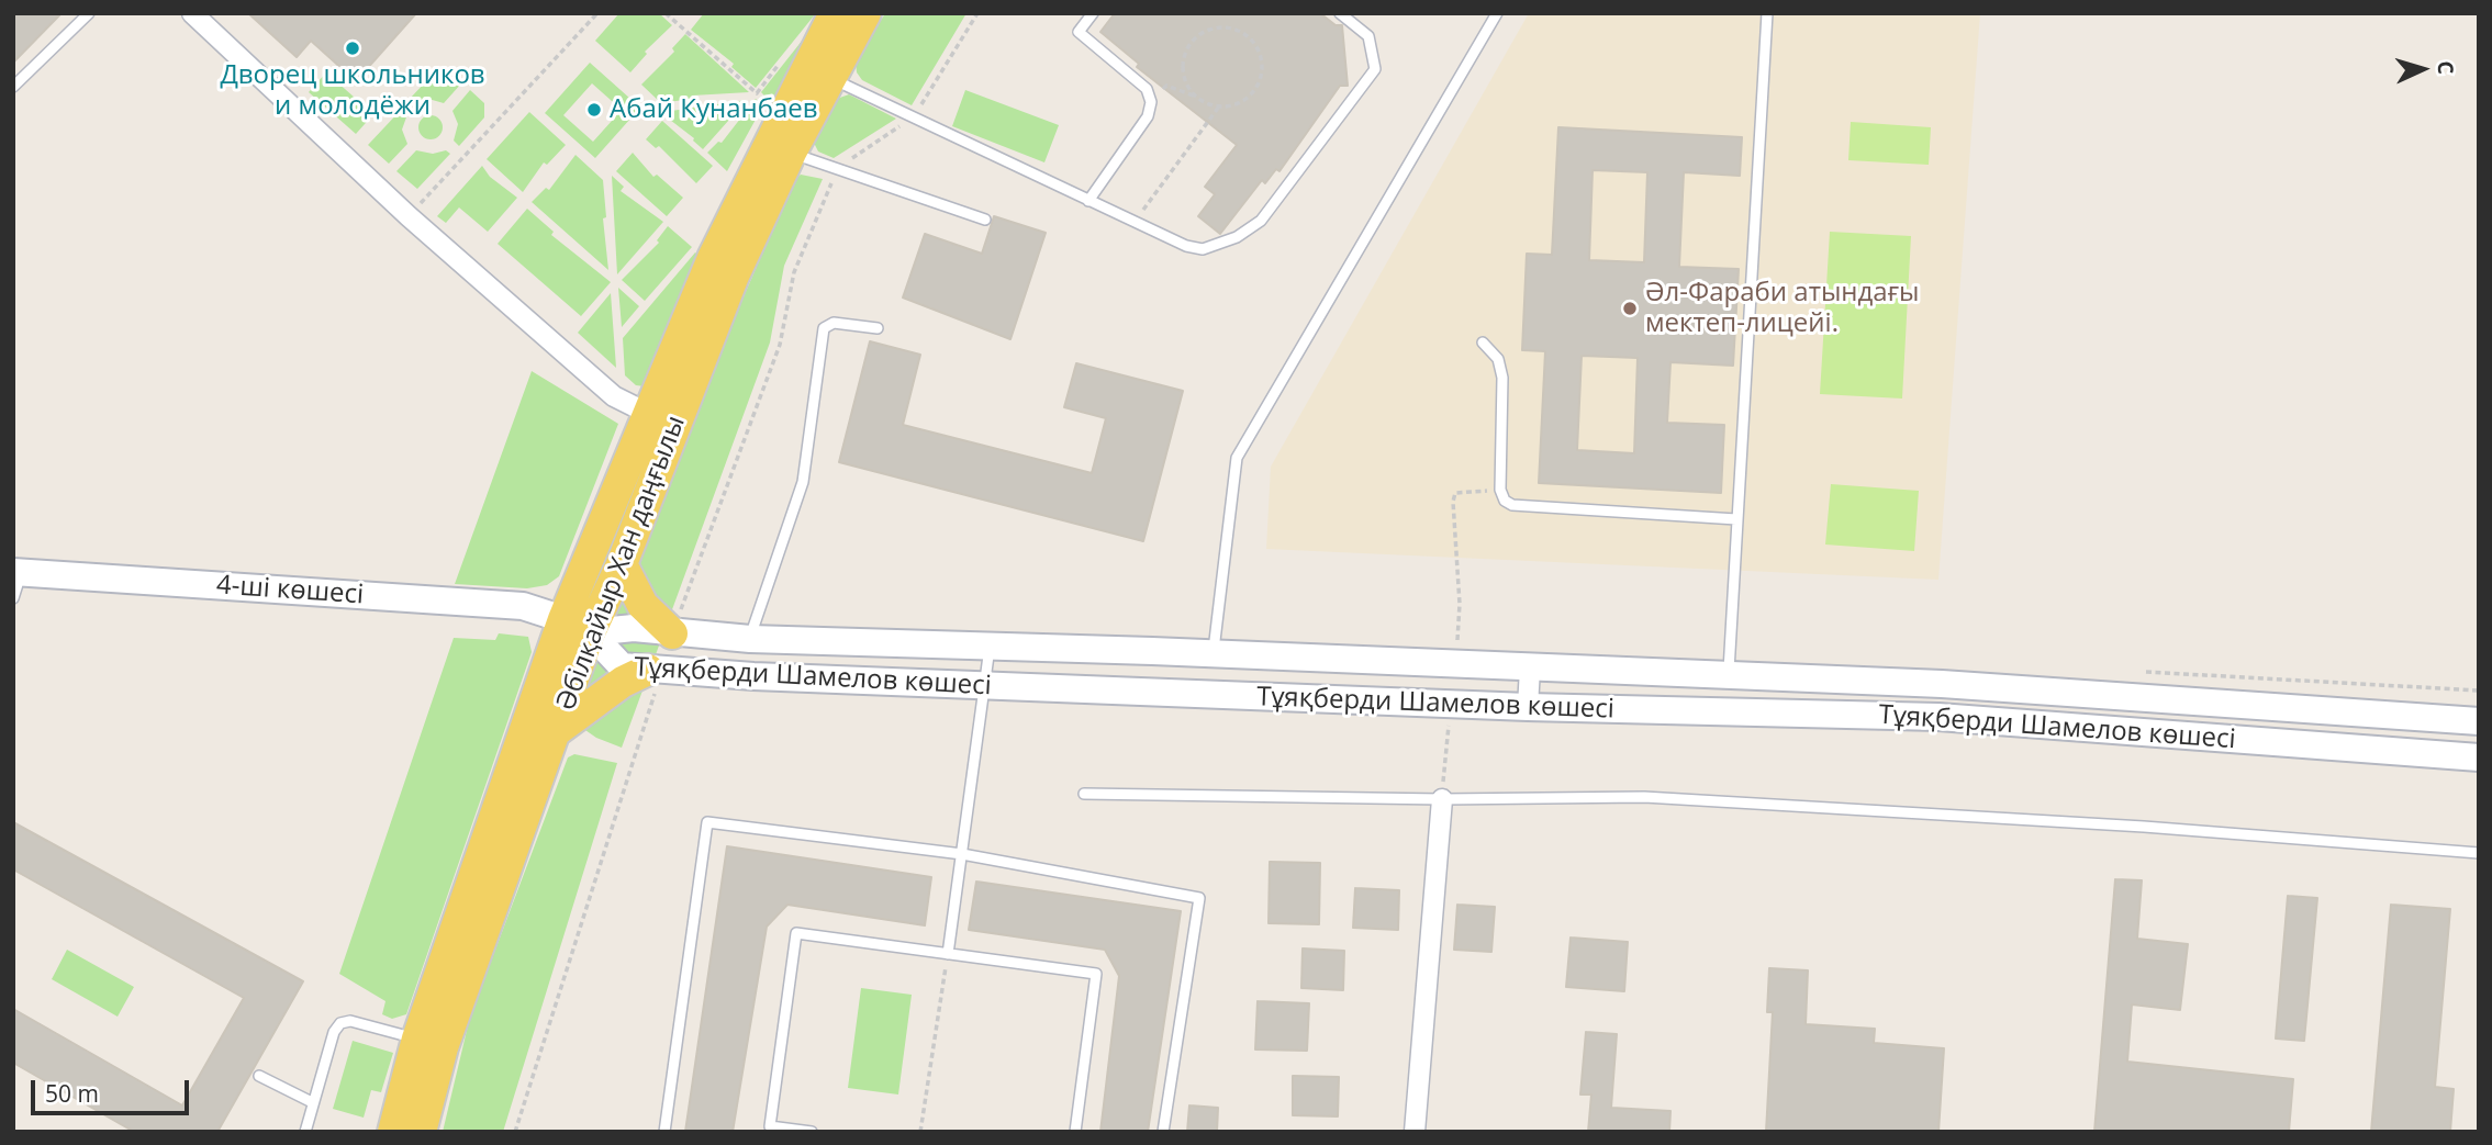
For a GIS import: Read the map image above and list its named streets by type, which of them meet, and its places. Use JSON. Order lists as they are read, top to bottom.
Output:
{
  "streets": {
    "main road": ["Әбілқайыр Хан даңғылы"],
    "street": ["4-ші көшесі", "Тұяқберди Шамелов көшесі"]
  },
  "crossings": [
    ["Әбілқайыр Хан даңғылы", "4-ші көшесі"],
    ["Әбілқайыр Хан даңғылы", "Тұяқберди Шамелов көшесі"],
    ["4-ші көшесі", "Тұяқберди Шамелов көшесі"]
  ],
  "places": ["Дворец школьников и молодёжи", "Абай Кунанбаев", "Әл-Фараби атындағы мектеп-лицейі."],
  "scale_bar": "50 m",
  "north": "right"
}
